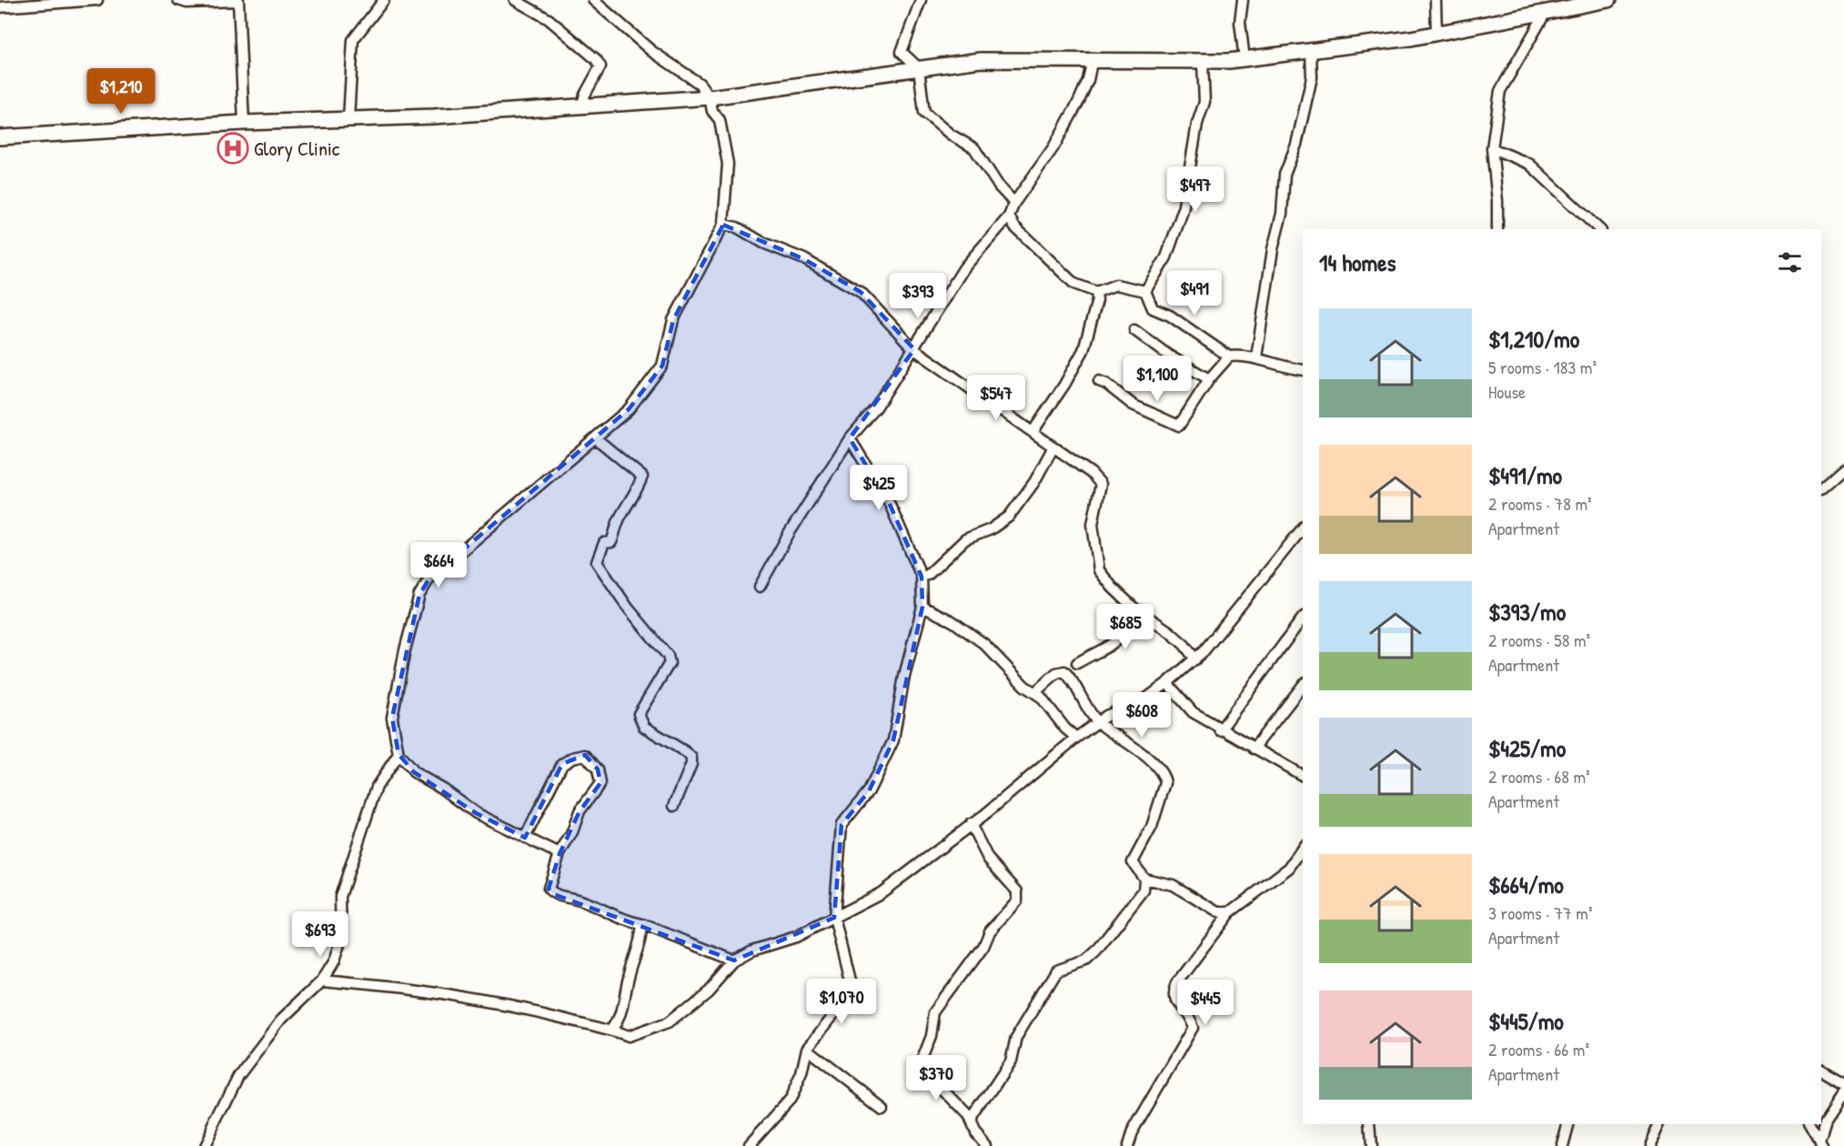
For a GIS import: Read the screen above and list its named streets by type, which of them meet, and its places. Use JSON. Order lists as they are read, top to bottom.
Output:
{
  "places": {
    "hospital": ["Glory Clinic"]
  },
  "page": {
    "price": [
      "$1,210",
      "$497",
      "$491",
      "$393",
      "$1,100",
      "$547",
      "$425",
      "$664",
      "$685",
      "$608",
      "$693",
      "$1,070",
      "$445",
      "$370"
    ],
    "heading": "14 homes",
    "list": [
      {
        "name": "$1,210/mo",
        "note": "5 rooms · 183 m² · House"
      },
      {
        "name": "$491/mo",
        "note": "2 rooms · 78 m² · Apartment"
      },
      {
        "name": "$393/mo",
        "note": "2 rooms · 58 m² · Apartment"
      },
      {
        "name": "$425/mo",
        "note": "2 rooms · 68 m² · Apartment"
      },
      {
        "name": "$664/mo",
        "note": "3 rooms · 77 m² · Apartment"
      },
      {
        "name": "$445/mo",
        "note": "2 rooms · 66 m² · Apartment"
      }
    ]
  }
}
